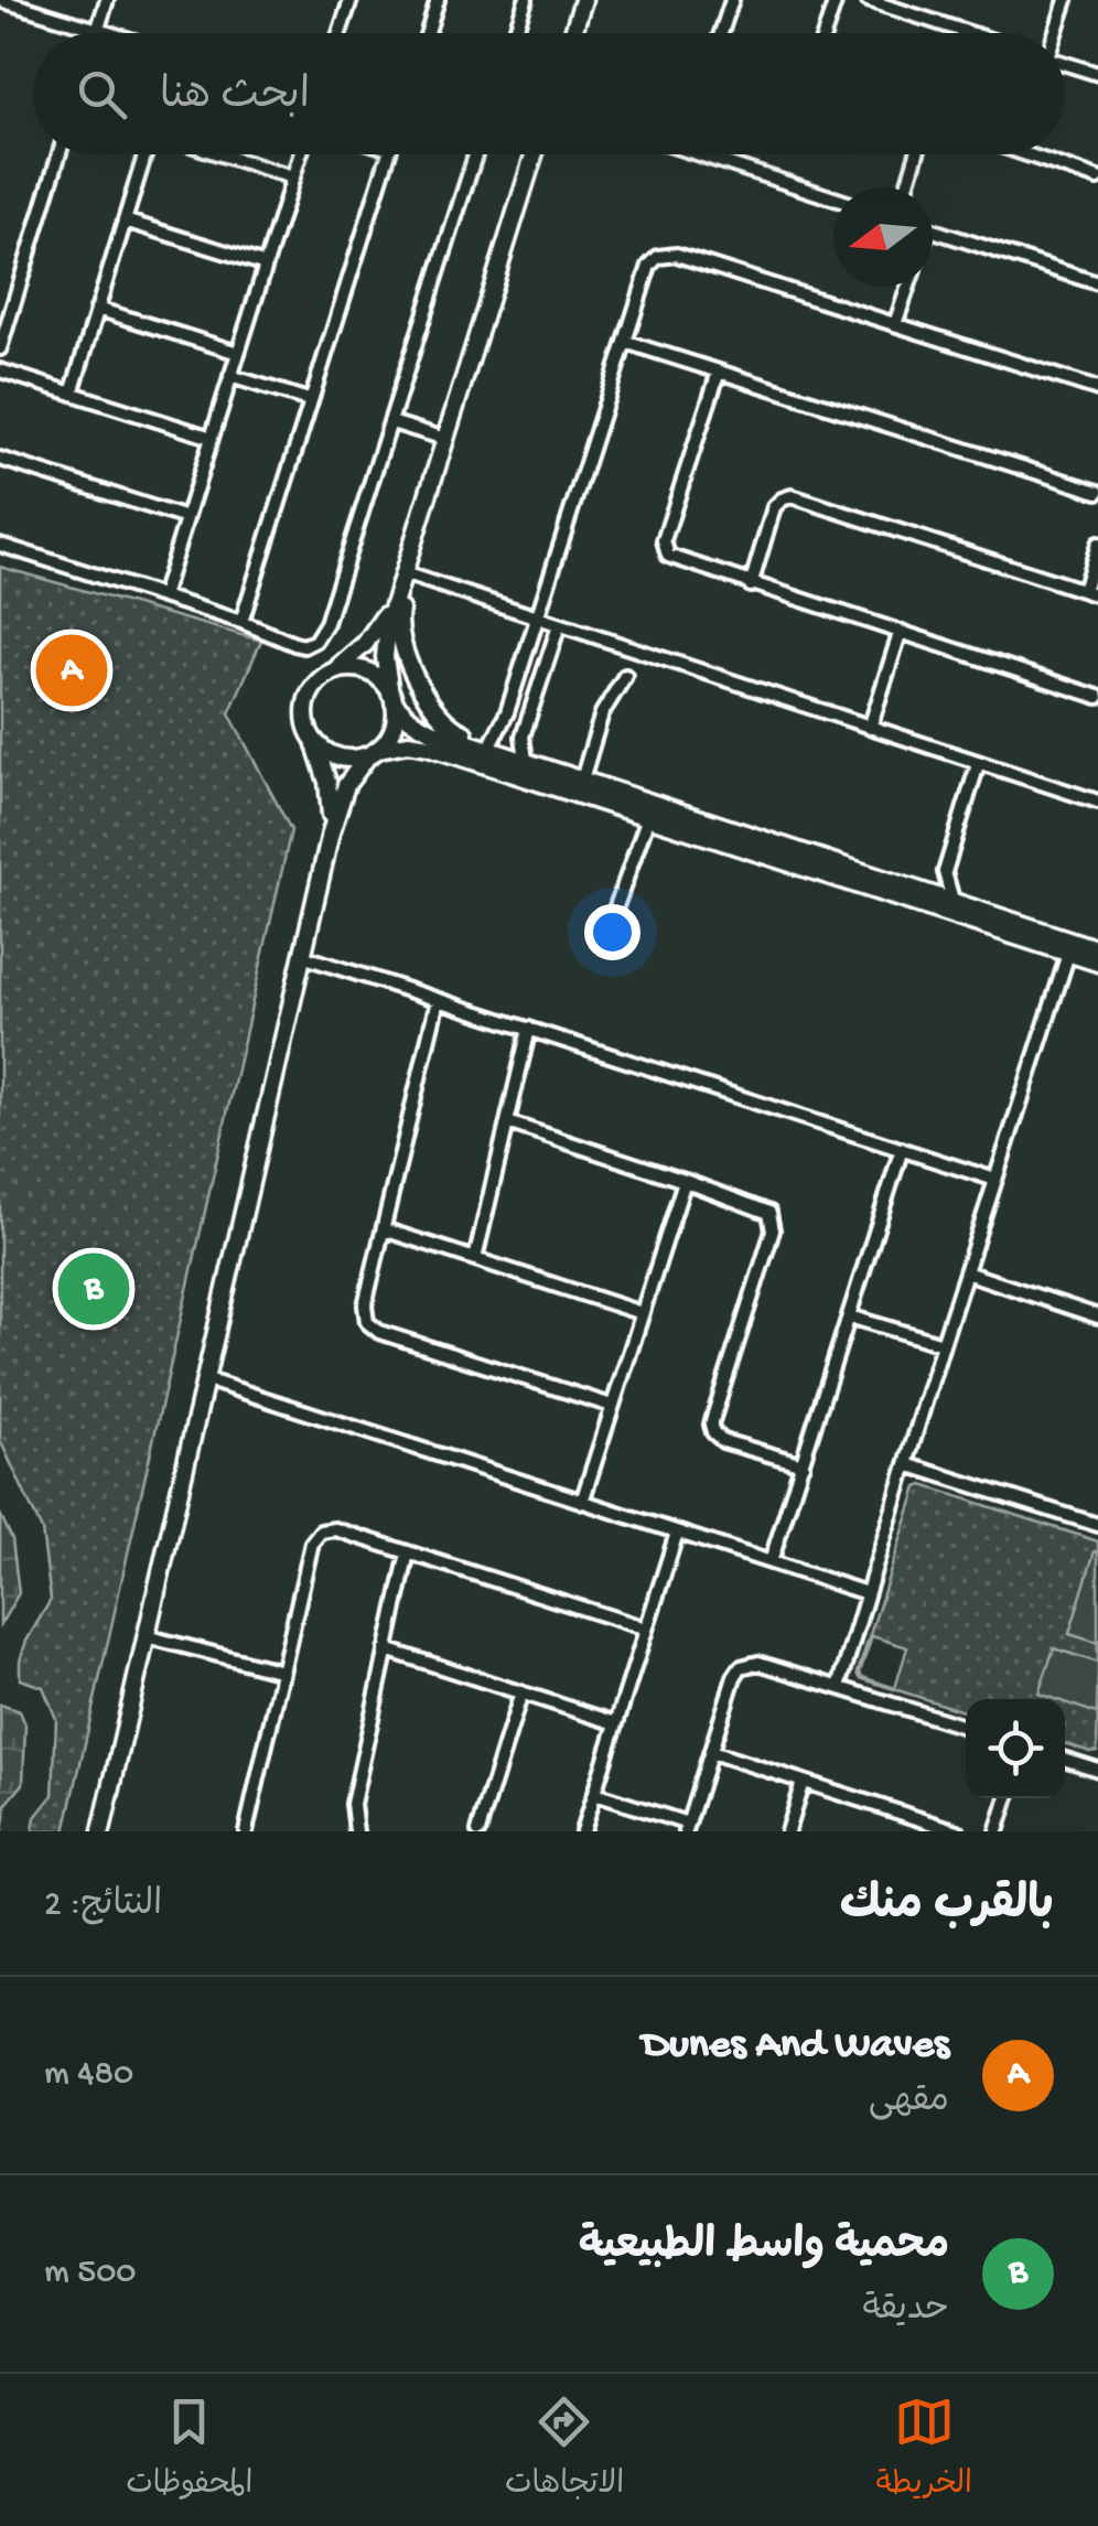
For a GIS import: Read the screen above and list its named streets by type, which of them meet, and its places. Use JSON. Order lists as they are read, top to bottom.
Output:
{
  "north": "left",
  "page": {
    "search": "ابحث هنا",
    "pins": ["A", "B"],
    "heading": ["بالقرب منك", "النتائج: 2"],
    "list": [
      {
        "mark": "A",
        "name": "Dunes And Waves",
        "note": "مقهى",
        "value": "480 m"
      },
      {
        "mark": "B",
        "name": "محمية واسط الطبيعية",
        "note": "حديقة",
        "value": "500 m"
      }
    ],
    "nav": ["الخريطة", "الاتجاهات", "المحفوظات"]
  }
}
